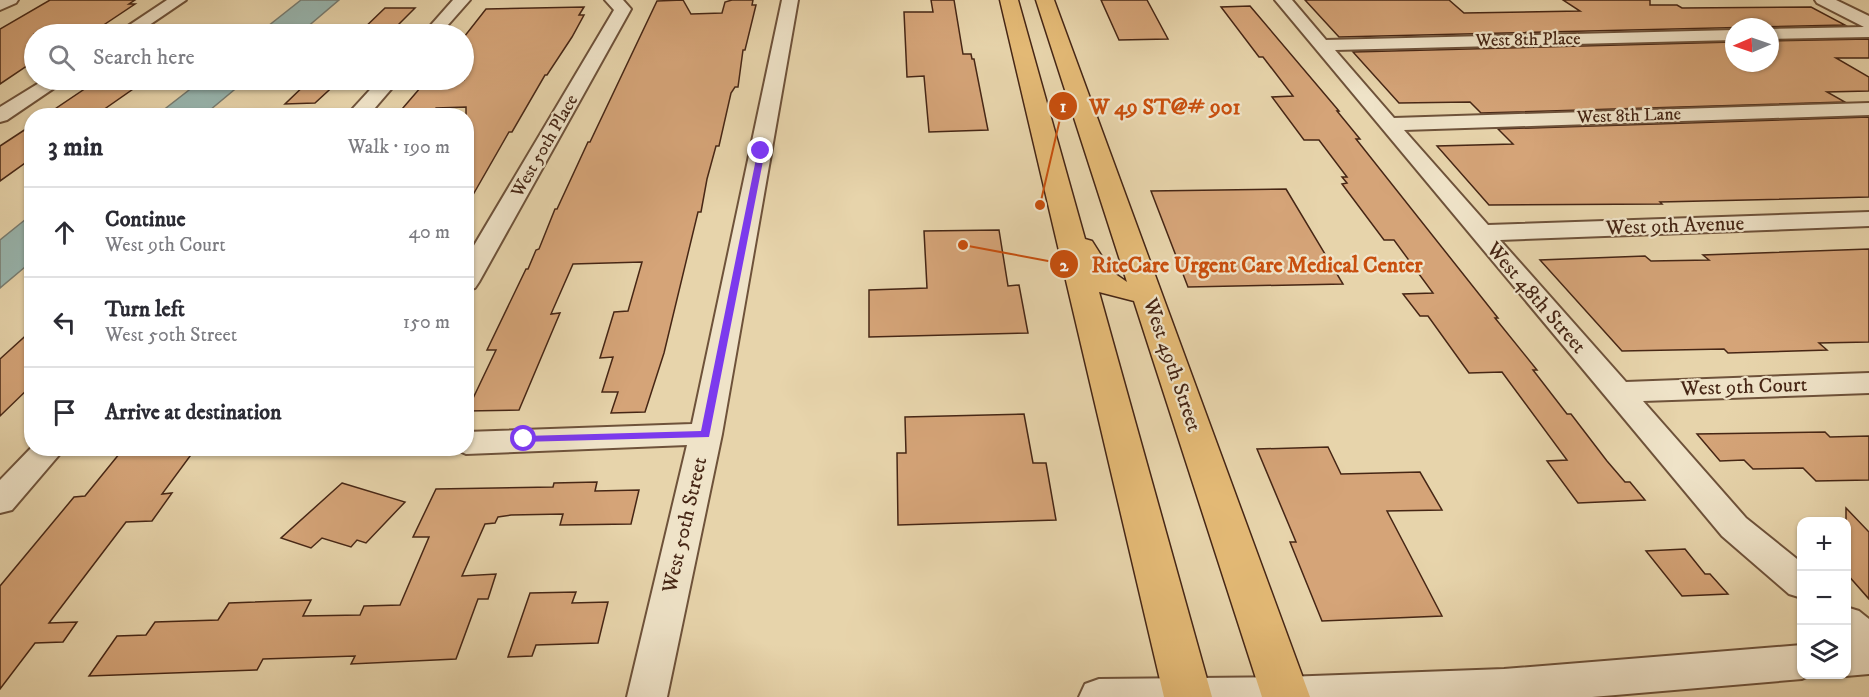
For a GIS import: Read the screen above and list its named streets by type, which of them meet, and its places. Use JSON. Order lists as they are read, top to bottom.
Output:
{
  "streets": {
    "main road": ["West 49th Street"],
    "street": [
      "West 8th Place",
      "West 8th Lane",
      "West 50th Place",
      "West 9th Avenue",
      "West 48th Street",
      "West 9th Court",
      "West 50th Street"
    ]
  },
  "crossings": [
    ["West 8th Place", "West 48th Street"],
    ["West 8th Lane", "West 48th Street"],
    ["West 9th Avenue", "West 48th Street"],
    ["West 48th Street", "West 9th Court"]
  ],
  "places": ["W 49 ST@# 901", "RiteCare Urgent Care Medical Center"],
  "north": "left",
  "page": {
    "search": "Search here",
    "heading": ["3 min", "Walk · 190 m"],
    "list": [
      ["Continue", "West 9th Court", "40 m"],
      ["Turn left", "West 50th Street", "150 m"],
      "Arrive at destination"
    ],
    "map_buttons": ["+", "−"]
  }
}
